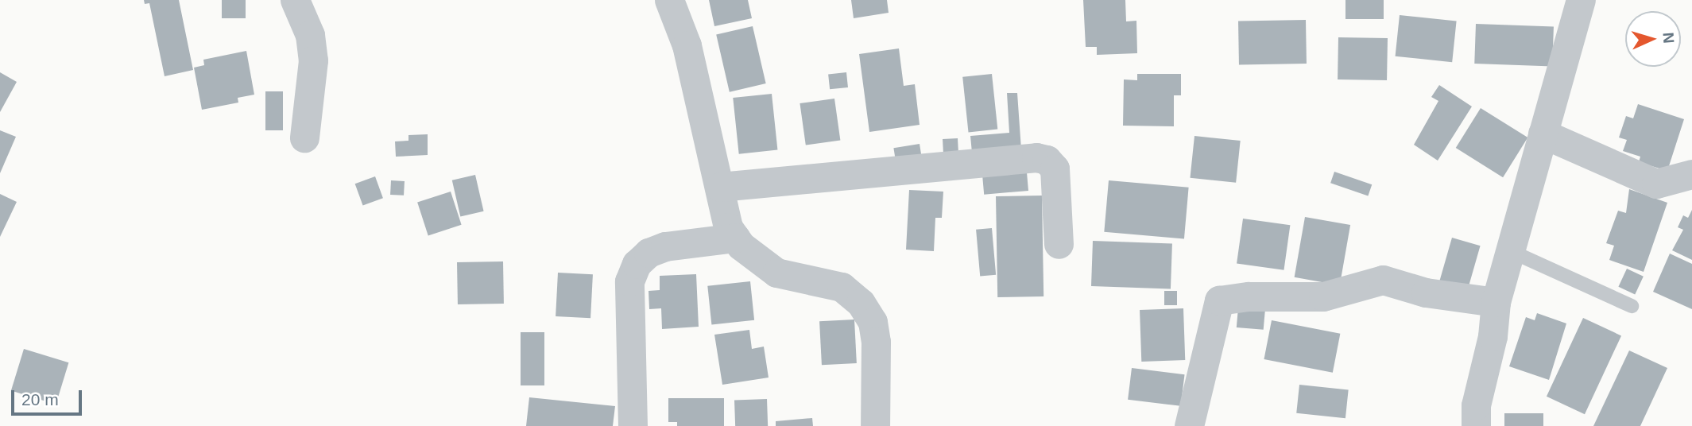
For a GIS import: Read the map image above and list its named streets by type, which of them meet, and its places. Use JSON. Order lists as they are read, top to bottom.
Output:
{
  "scale_bar": "20 m",
  "north": "right"
}
